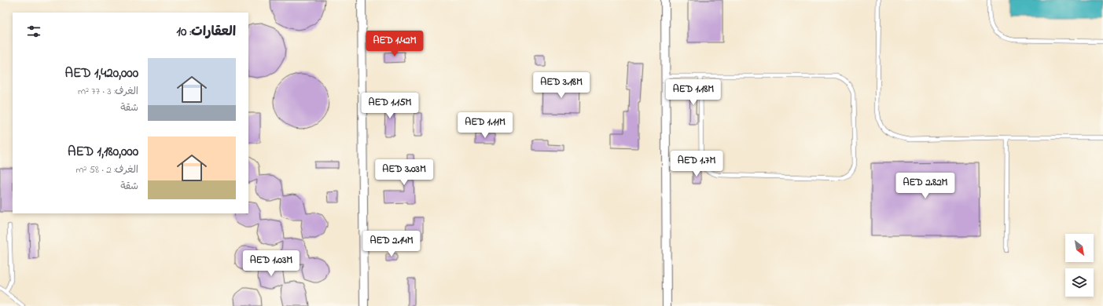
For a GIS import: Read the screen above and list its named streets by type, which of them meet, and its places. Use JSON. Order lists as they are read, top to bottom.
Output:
{
  "north": "bottom right",
  "page": {
    "heading": "العقارات: 10",
    "price": [
      "AED 1.42M",
      "AED 3.18M",
      "AED 1.18M",
      "AED 1.15M",
      "AED 1.11M",
      "AED 1.7M",
      "AED 3.03M",
      "AED 2.82M",
      "AED 2.14M",
      "AED 1.03M"
    ],
    "list": [
      {
        "name": "AED 1,420,000",
        "note": "الغرف: 3 · 77 m² · شقة"
      },
      {
        "name": "AED 1,180,000",
        "note": "الغرف: 2 · 58 m² · شقة"
      }
    ]
  }
}
